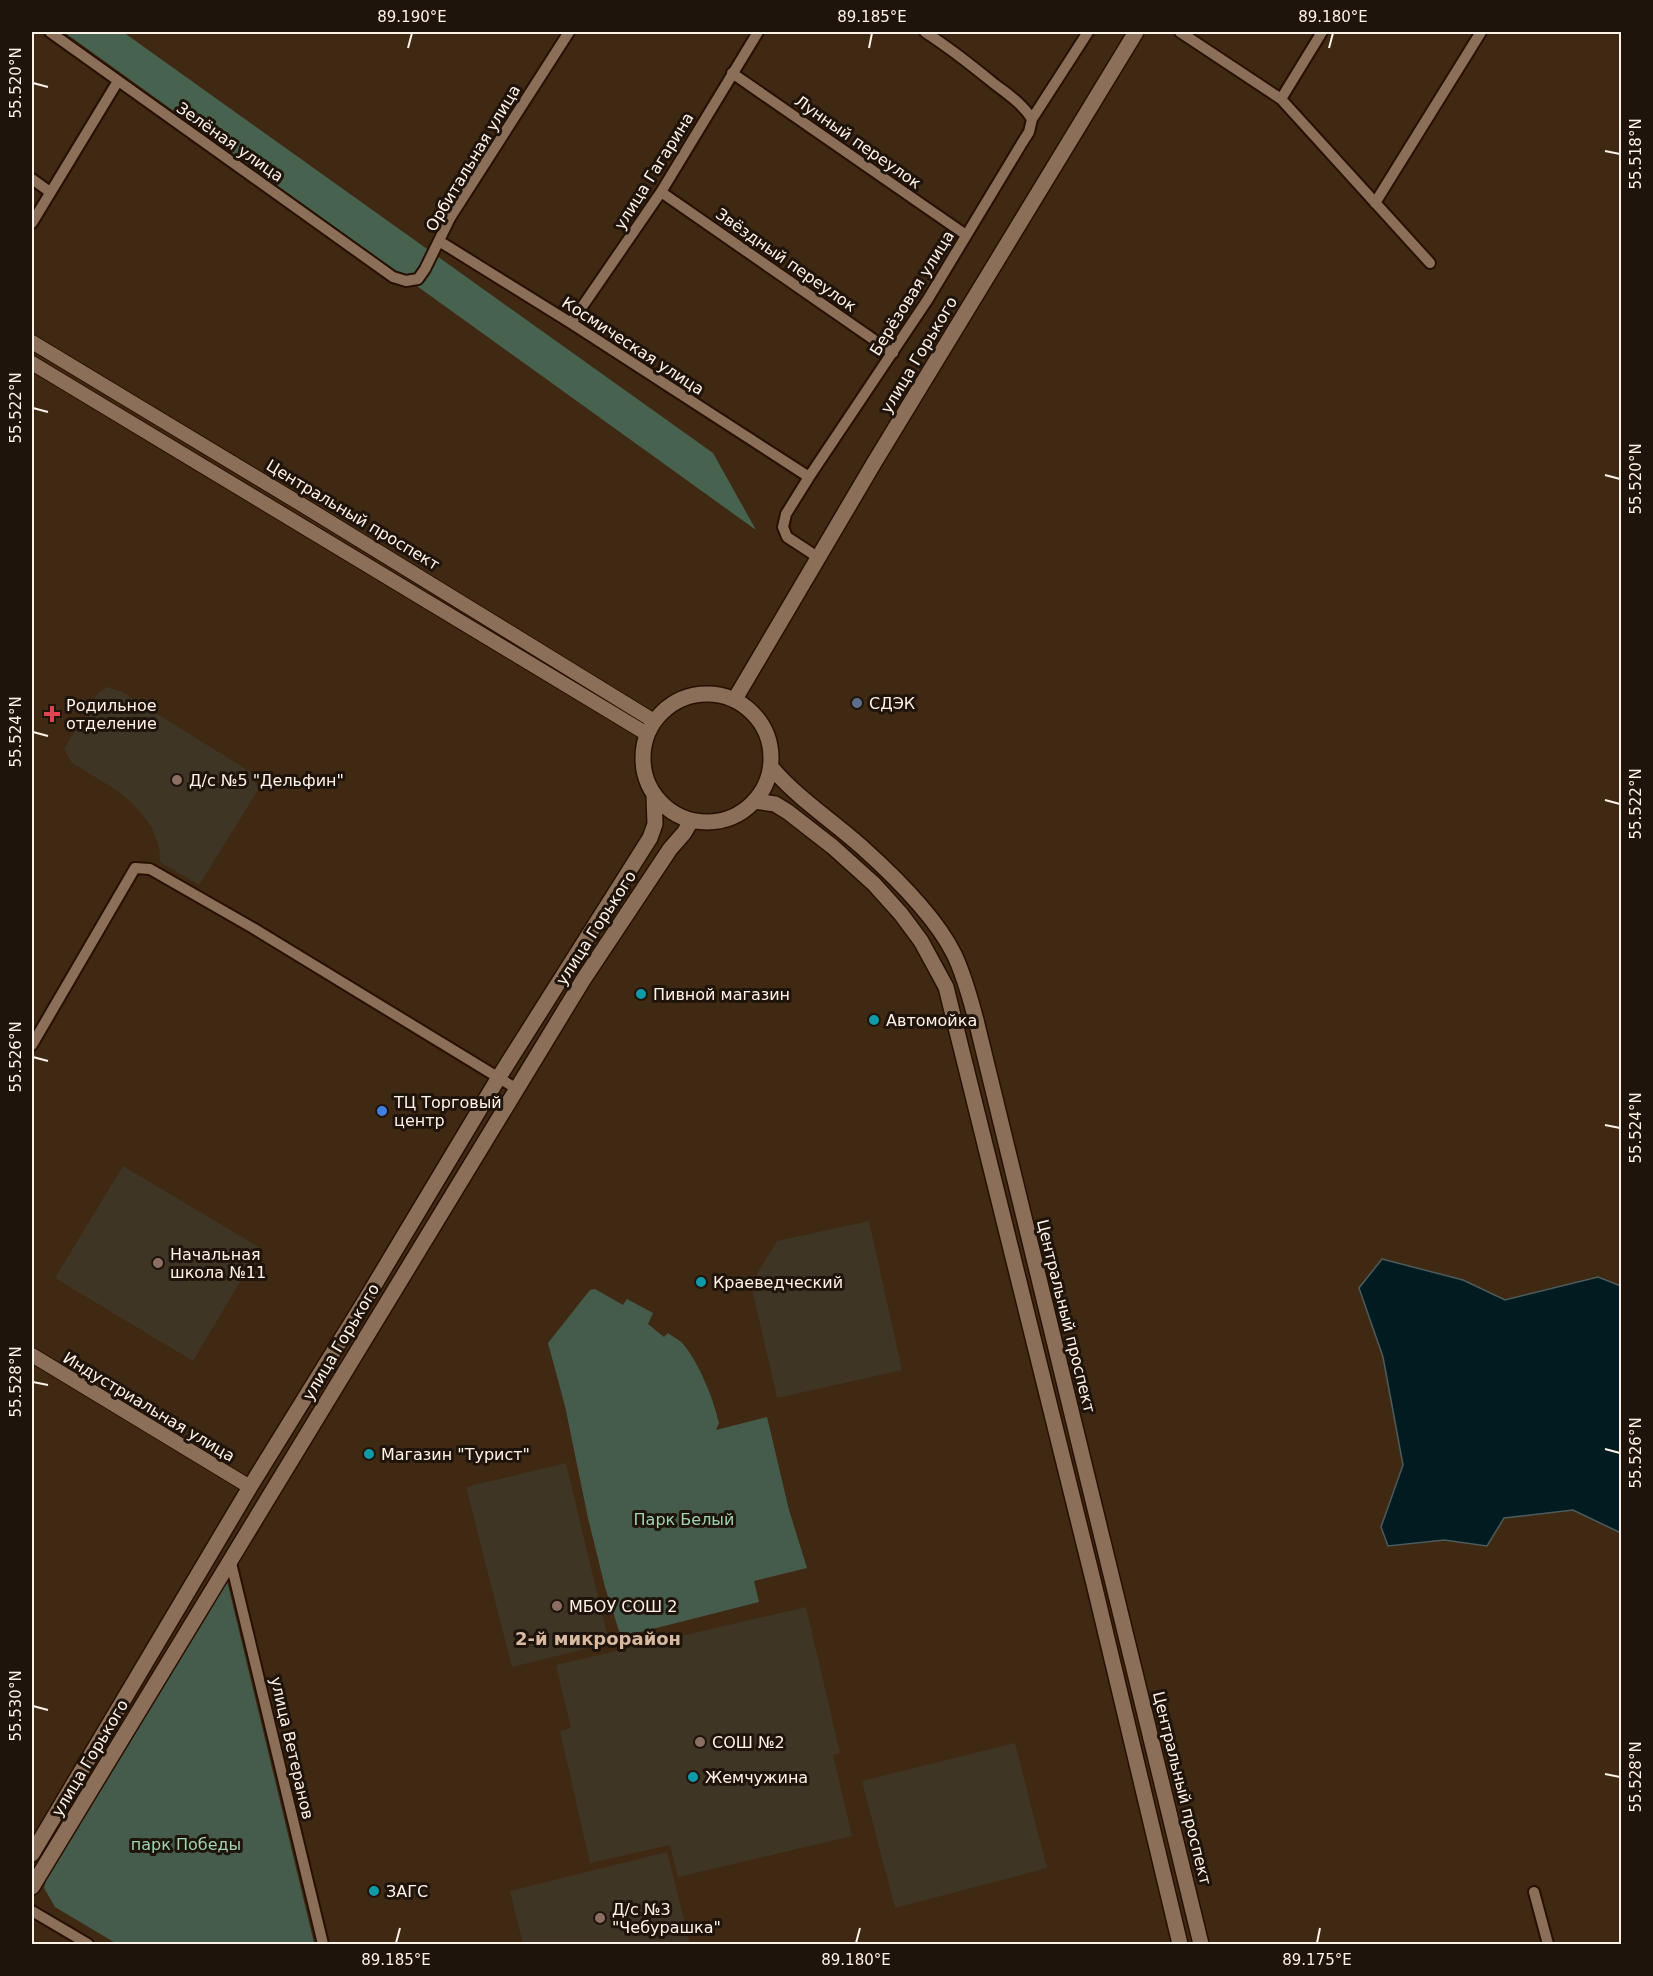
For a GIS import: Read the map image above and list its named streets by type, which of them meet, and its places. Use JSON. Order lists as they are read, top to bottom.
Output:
{
  "streets": {
    "main road": ["улица Горького", "Центральный проспект"],
    "street": [
      "Зелёная улица",
      "Лунный переулок",
      "Орбитальная улица",
      "улица Гагарина",
      "Звёздный переулок",
      "Берёзовая улица",
      "Космическая улица",
      "Индустриальная улица",
      "улица Ветеранов"
    ]
  },
  "crossings": [
    ["Зелёная улица", "Орбитальная улица"],
    ["Лунный переулок", "улица Гагарина"],
    ["Лунный переулок", "Берёзовая улица"],
    ["Орбитальная улица", "Космическая улица"],
    ["улица Гагарина", "Звёздный переулок"],
    ["улица Гагарина", "Космическая улица"],
    ["Звёздный переулок", "Берёзовая улица"],
    ["Берёзовая улица", "Космическая улица"],
    ["Берёзовая улица", "улица Горького"],
    ["улица Горького", "Центральный проспект"],
    ["улица Горького", "Индустриальная улица"],
    ["улица Горького", "улица Ветеранов"]
  ],
  "districts": ["2-й микрорайон"],
  "parks": ["Парк Белый", "парк Победы"],
  "places": {
    "other": [
      "СДЭК",
      "Д/c №5 \"Дельфин\"",
      "Пивной магазин",
      "Автомойка",
      "ТЦ Торговый центр",
      "Начальная школа №11",
      "Краеведческий",
      "Магазин \"Турист\"",
      "МБОУ СОШ 2",
      "СОШ №2",
      "Жемчужина",
      "ЗАГС",
      "Д/c №3 \"Чебурашка\""
    ],
    "health": ["Родильное отделение"]
  },
  "coordinates": [
    "89.190°E",
    "89.185°E",
    "89.180°E",
    "55.520°N",
    "55.518°N",
    "55.522°N",
    "55.524°N",
    "55.526°N",
    "55.528°N",
    "55.530°N",
    "89.175°E"
  ]
}
